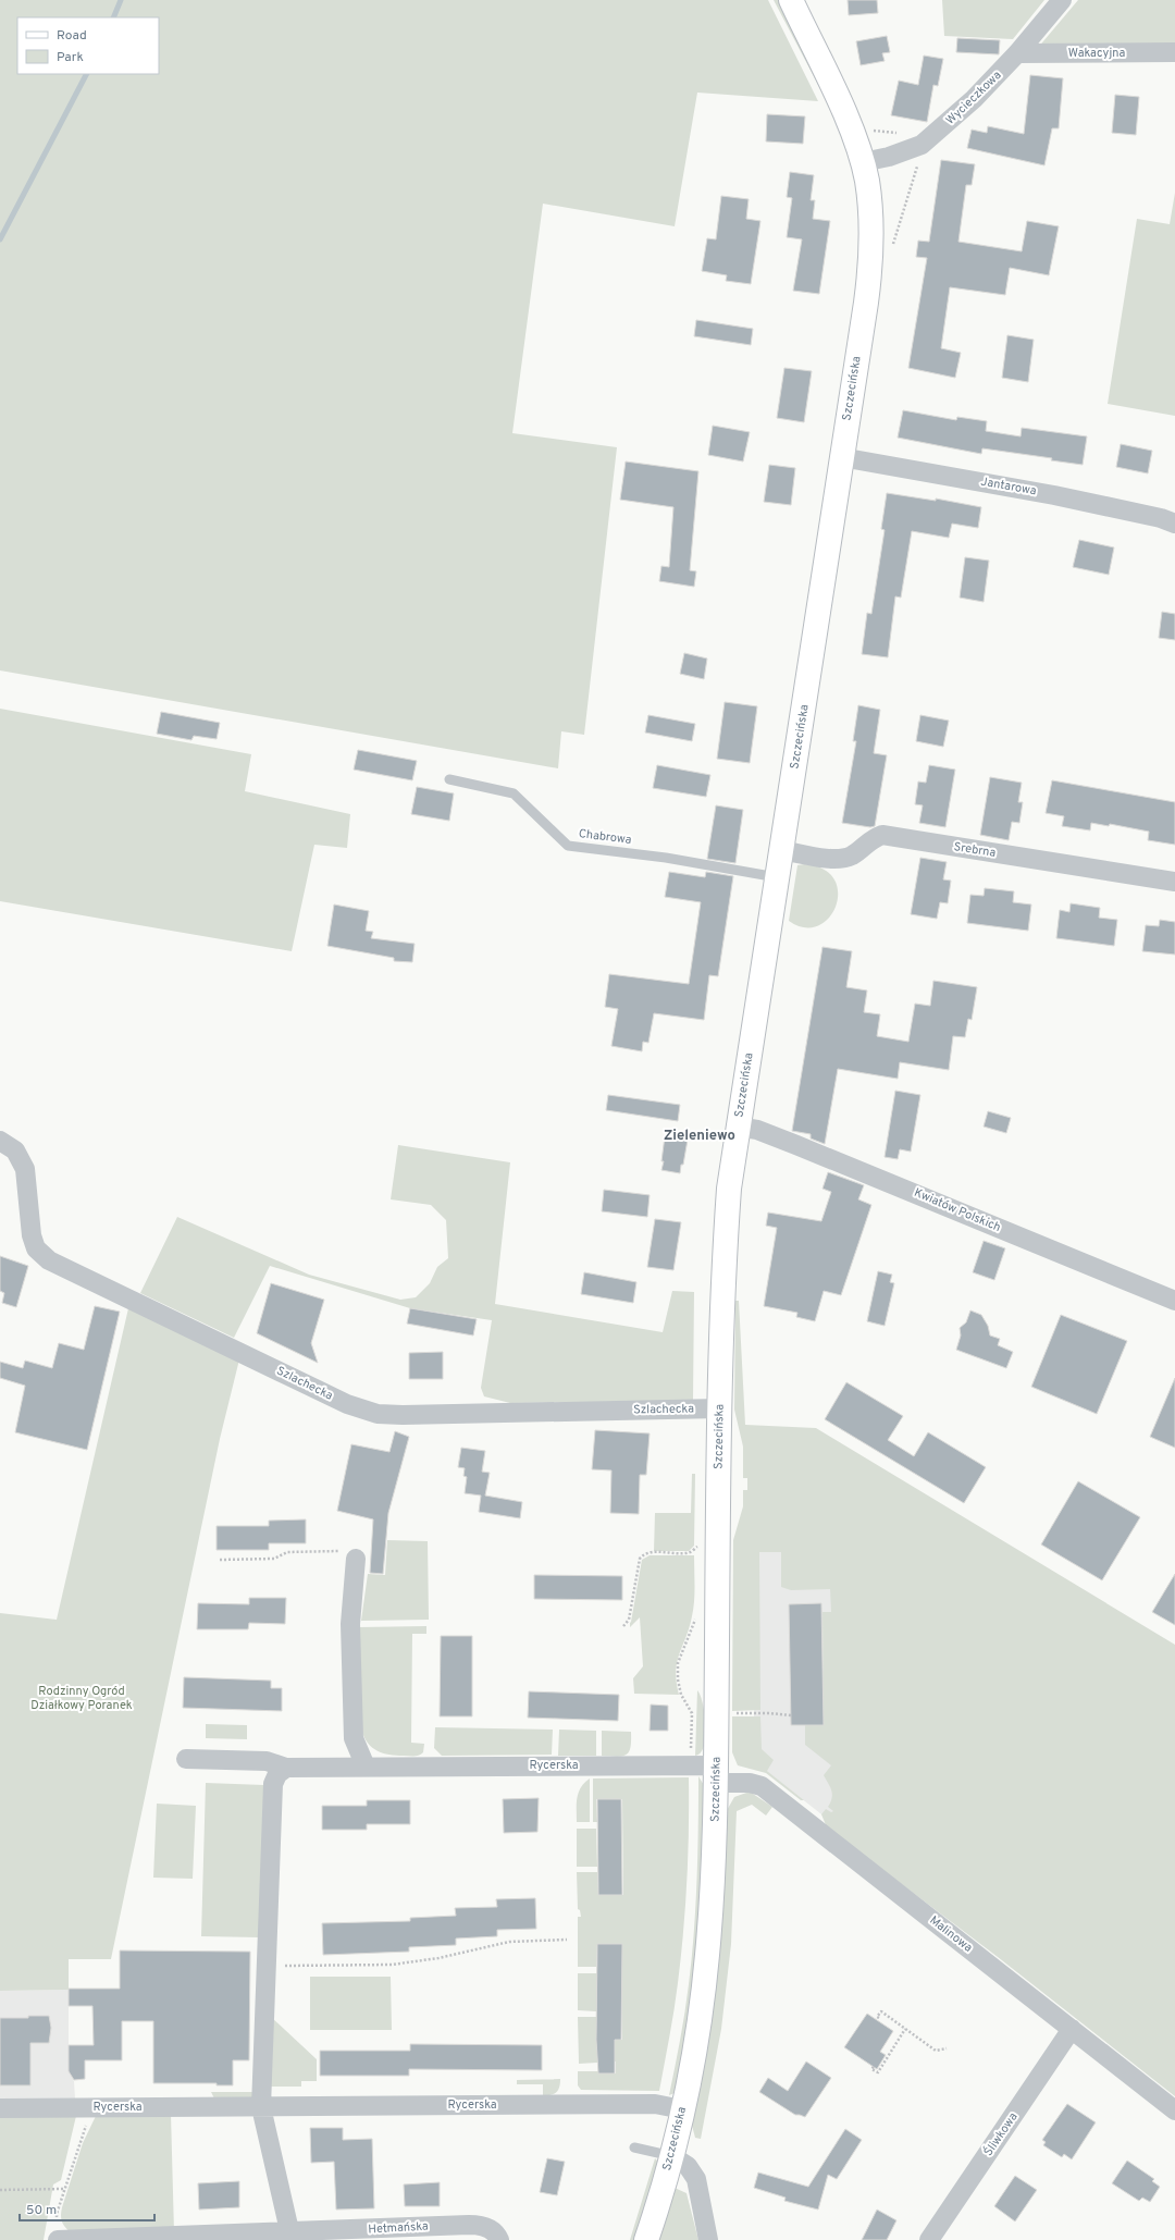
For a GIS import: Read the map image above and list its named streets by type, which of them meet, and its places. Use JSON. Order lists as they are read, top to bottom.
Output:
{
  "streets": {
    "street": [
      "Wakacyjna",
      "Wycieczkowa",
      "Szczecińska",
      "Jantarowa",
      "Srebrna",
      "Kwiatów Polskich",
      "Szlachecka",
      "Rycerska",
      "Malinowa",
      "Śliwkowa",
      "Hetmańska"
    ],
    "lane": ["Chabrowa"]
  },
  "crossings": [
    ["Wakacyjna", "Wycieczkowa"],
    ["Wycieczkowa", "Szczecińska"],
    ["Szczecińska", "Jantarowa"],
    ["Szczecińska", "Chabrowa"],
    ["Szczecińska", "Srebrna"],
    ["Szczecińska", "Kwiatów Polskich"],
    ["Szczecińska", "Szlachecka"],
    ["Szczecińska", "Rycerska"],
    ["Szczecińska", "Malinowa"],
    ["Rycerska", "Malinowa"],
    ["Malinowa", "Śliwkowa"]
  ],
  "districts": ["Zieleniewo"],
  "parks": ["Rodzinny Ogród Działkowy Poranek"],
  "legend": ["Road", "Park"],
  "scale_bar": "50 m"
}
